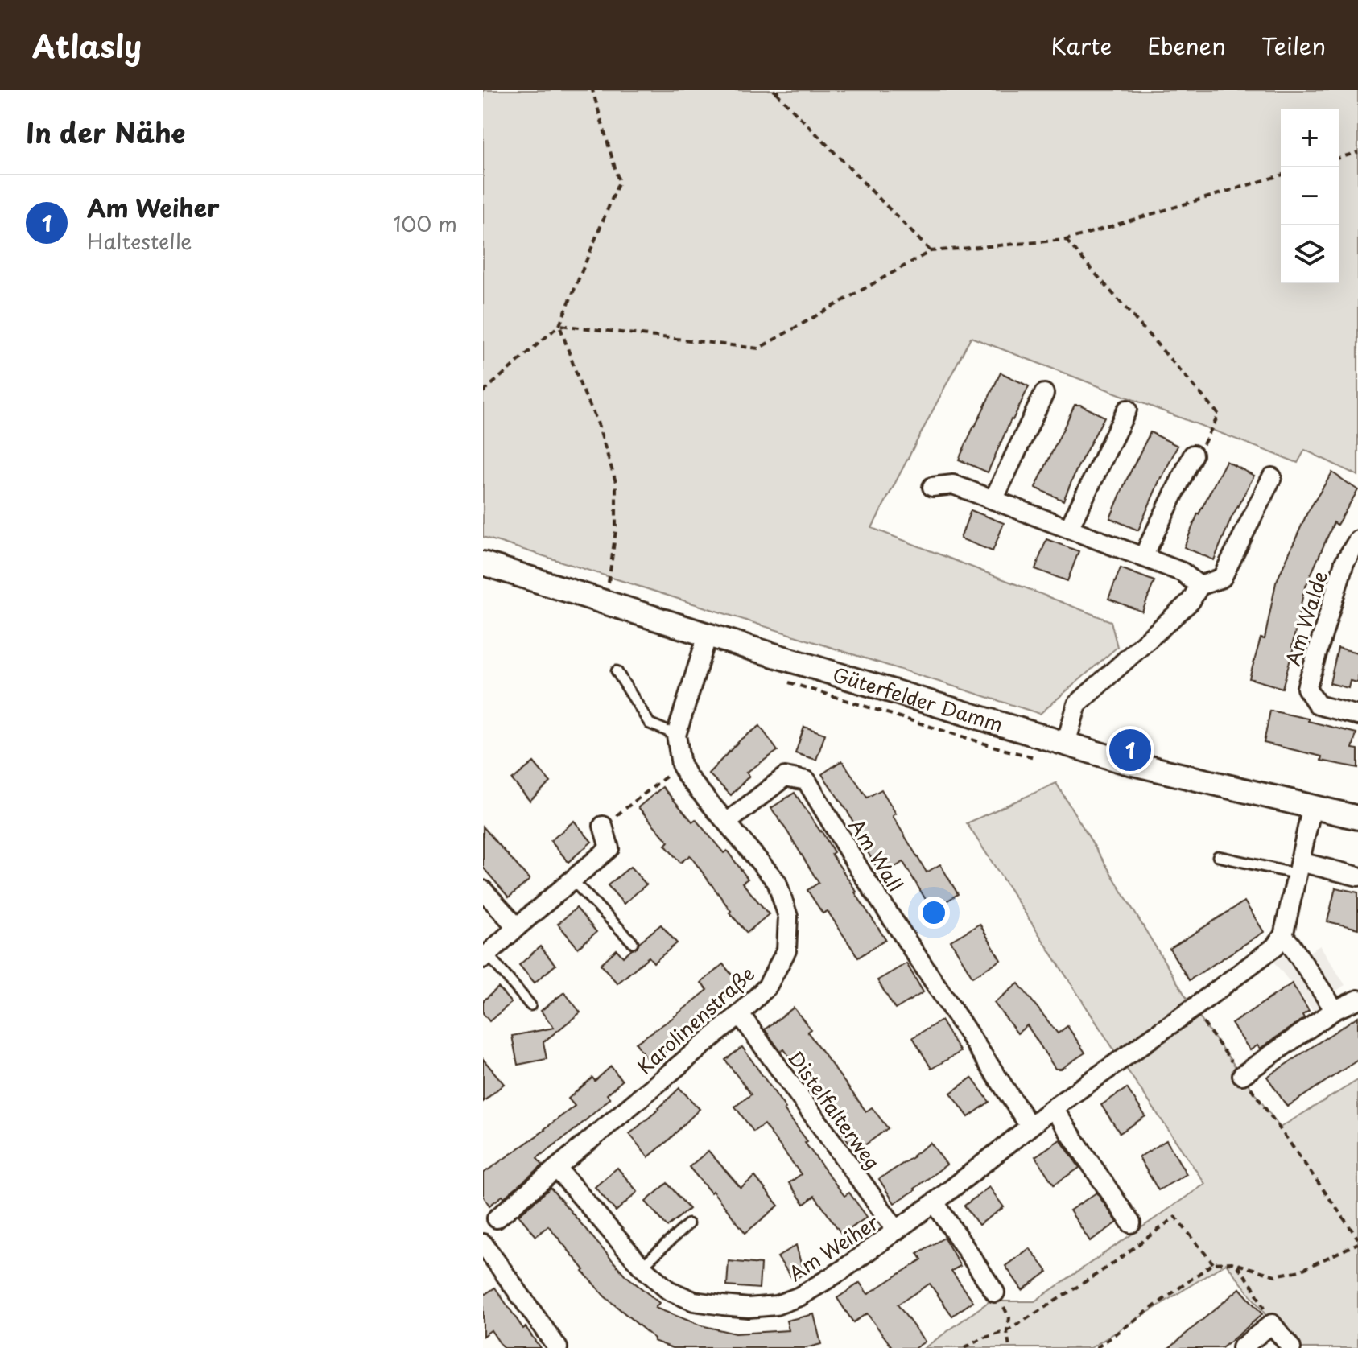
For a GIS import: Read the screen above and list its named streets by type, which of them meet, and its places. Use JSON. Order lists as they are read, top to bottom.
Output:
{
  "streets": {
    "street": [
      "Am Walde",
      "Güterfelder Damm",
      "Am Wall",
      "Karolinenstraße",
      "Distelfalterweg",
      "Am Weiher"
    ]
  },
  "crossings": [
    ["Güterfelder Damm", "Karolinenstraße"],
    ["Am Wall", "Karolinenstraße"],
    ["Am Wall", "Am Weiher"],
    ["Karolinenstraße", "Distelfalterweg"],
    ["Karolinenstraße", "Am Weiher"],
    ["Distelfalterweg", "Am Weiher"]
  ],
  "page": {
    "header": "Atlasly",
    "nav": ["Karte", "Ebenen", "Teilen"],
    "heading": "In der Nähe",
    "map_buttons": ["+", "−"],
    "list": [
      {
        "mark": "1",
        "name": "Am Weiher",
        "note": "Haltestelle",
        "value": "100 m"
      }
    ],
    "pins": "1"
  }
}
